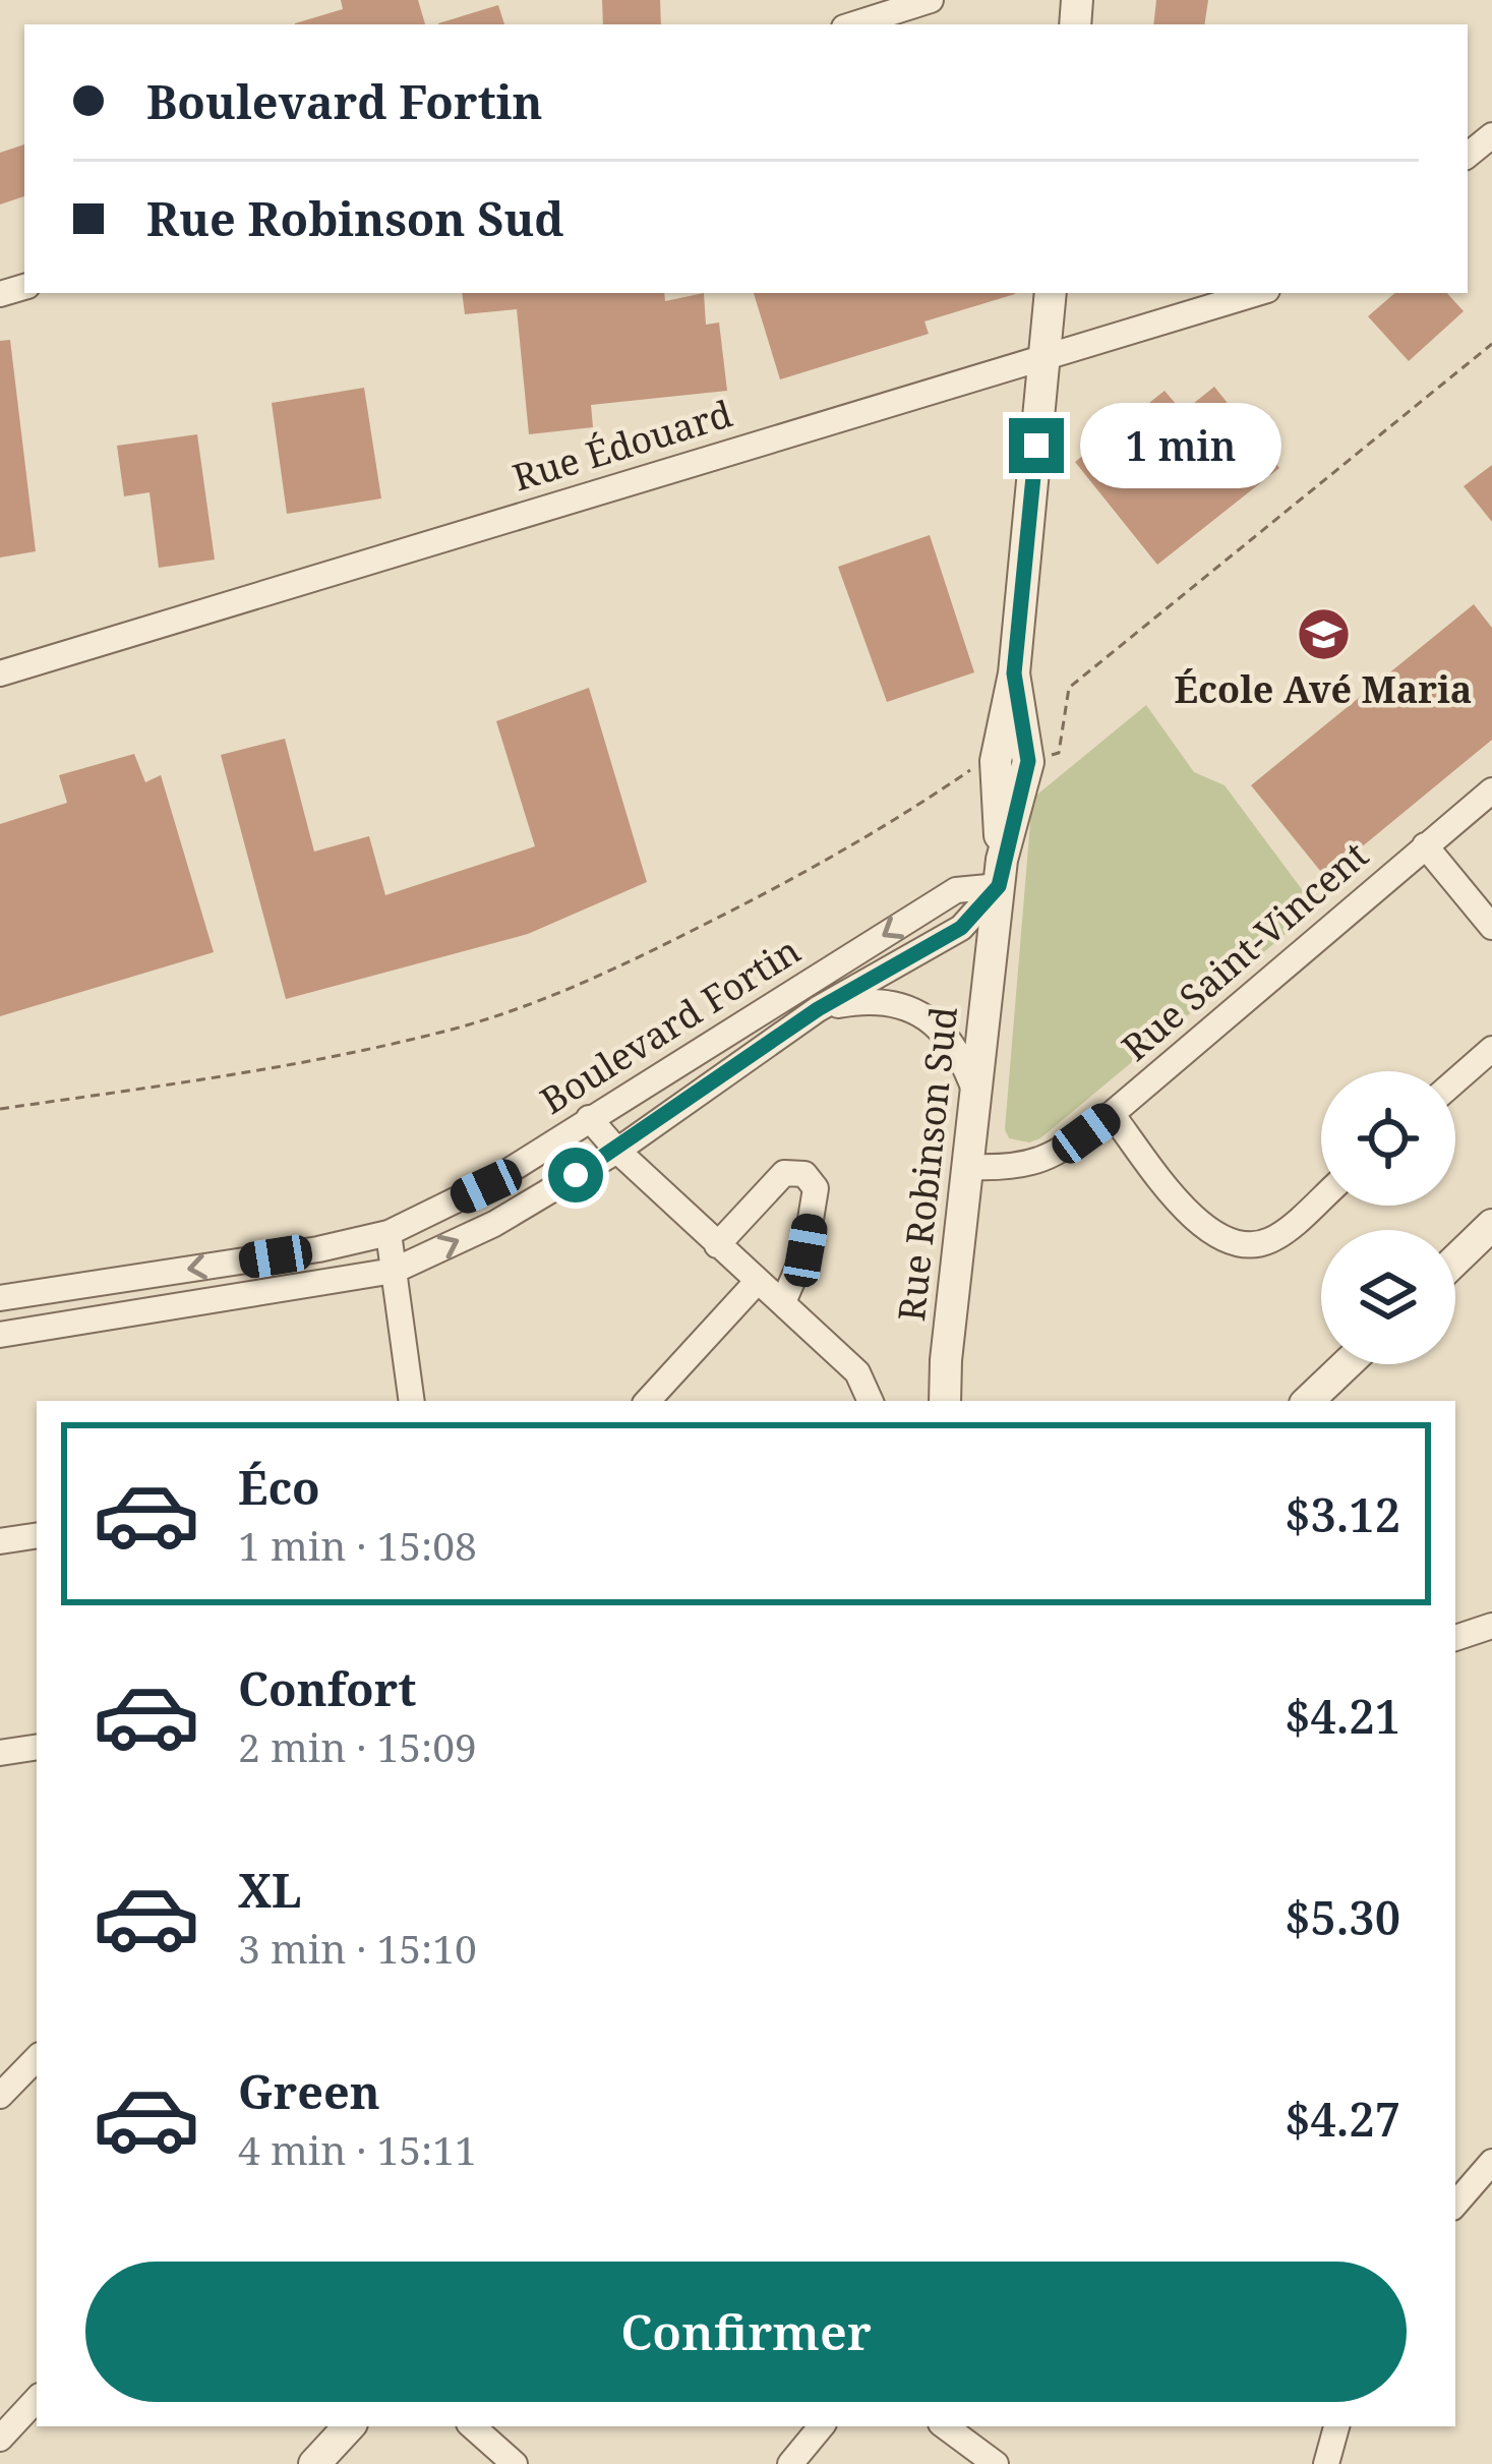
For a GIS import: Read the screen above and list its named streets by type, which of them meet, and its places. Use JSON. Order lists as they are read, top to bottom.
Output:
{
  "streets": {
    "street": [
      "Rue Édouard",
      "Rue Saint-Vincent",
      "Boulevard Fortin",
      "Rue Robinson Sud"
    ]
  },
  "crossings": [
    ["Rue Édouard", "Rue Robinson Sud"],
    ["Rue Saint-Vincent", "Rue Robinson Sud"],
    ["Boulevard Fortin", "Rue Robinson Sud"]
  ],
  "places": {
    "school or university": ["École Avé Maria"]
  },
  "page": {
    "banner": ["Boulevard Fortin", "Rue Robinson Sud"],
    "bubble": "1 min",
    "list": [
      {
        "name": "Éco",
        "note": "1 min · 15:08",
        "value": "$3.12"
      },
      {
        "name": "Confort",
        "note": "2 min · 15:09",
        "value": "$4.21"
      },
      {
        "name": "XL",
        "note": "3 min · 15:10",
        "value": "$5.30"
      },
      {
        "name": "Green",
        "note": "4 min · 15:11",
        "value": "$4.27"
      }
    ],
    "buttons": "Confirmer"
  }
}
